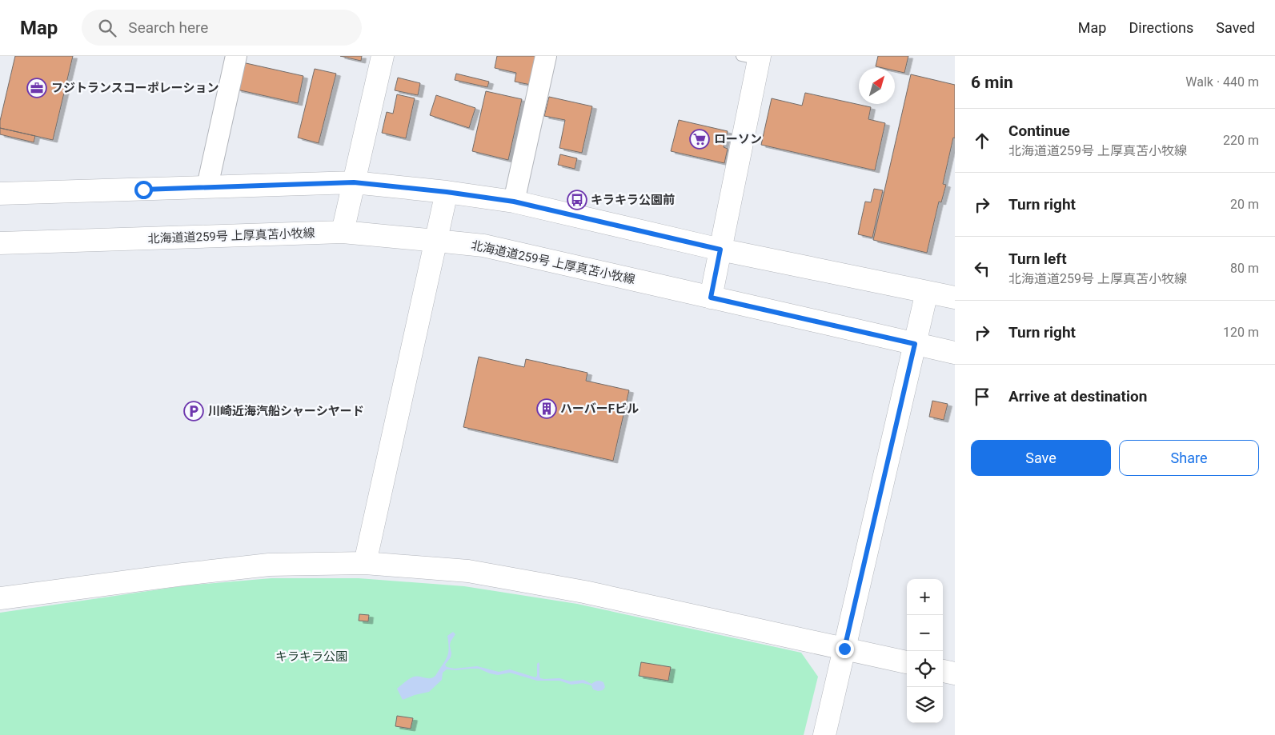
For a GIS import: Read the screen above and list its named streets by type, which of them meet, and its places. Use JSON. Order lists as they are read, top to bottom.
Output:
{
  "streets": {
    "street": ["北海道道259号 上厚真苫小牧線"]
  },
  "parks": ["キラキラ公園"],
  "places": {
    "office": ["フジトランスコーポレーション"],
    "supermarket": ["ローソン"],
    "bus stop": ["キラキラ公園前"],
    "building": ["ハーバーFビル"],
    "parking": ["川崎近海汽船シャーシヤード"]
  },
  "north": "top right",
  "page": {
    "header": "Map",
    "search": "Search here",
    "nav": ["Map", "Directions", "Saved"],
    "heading": ["6 min", "Walk · 440 m"],
    "list": [
      ["Continue", "北海道道259号 上厚真苫小牧線", "220 m"],
      ["Turn right", "20 m"],
      ["Turn left", "北海道道259号 上厚真苫小牧線", "80 m"],
      ["Turn right", "120 m"],
      "Arrive at destination"
    ],
    "buttons": ["Save", "Share"],
    "map_buttons": ["+", "−"]
  }
}
